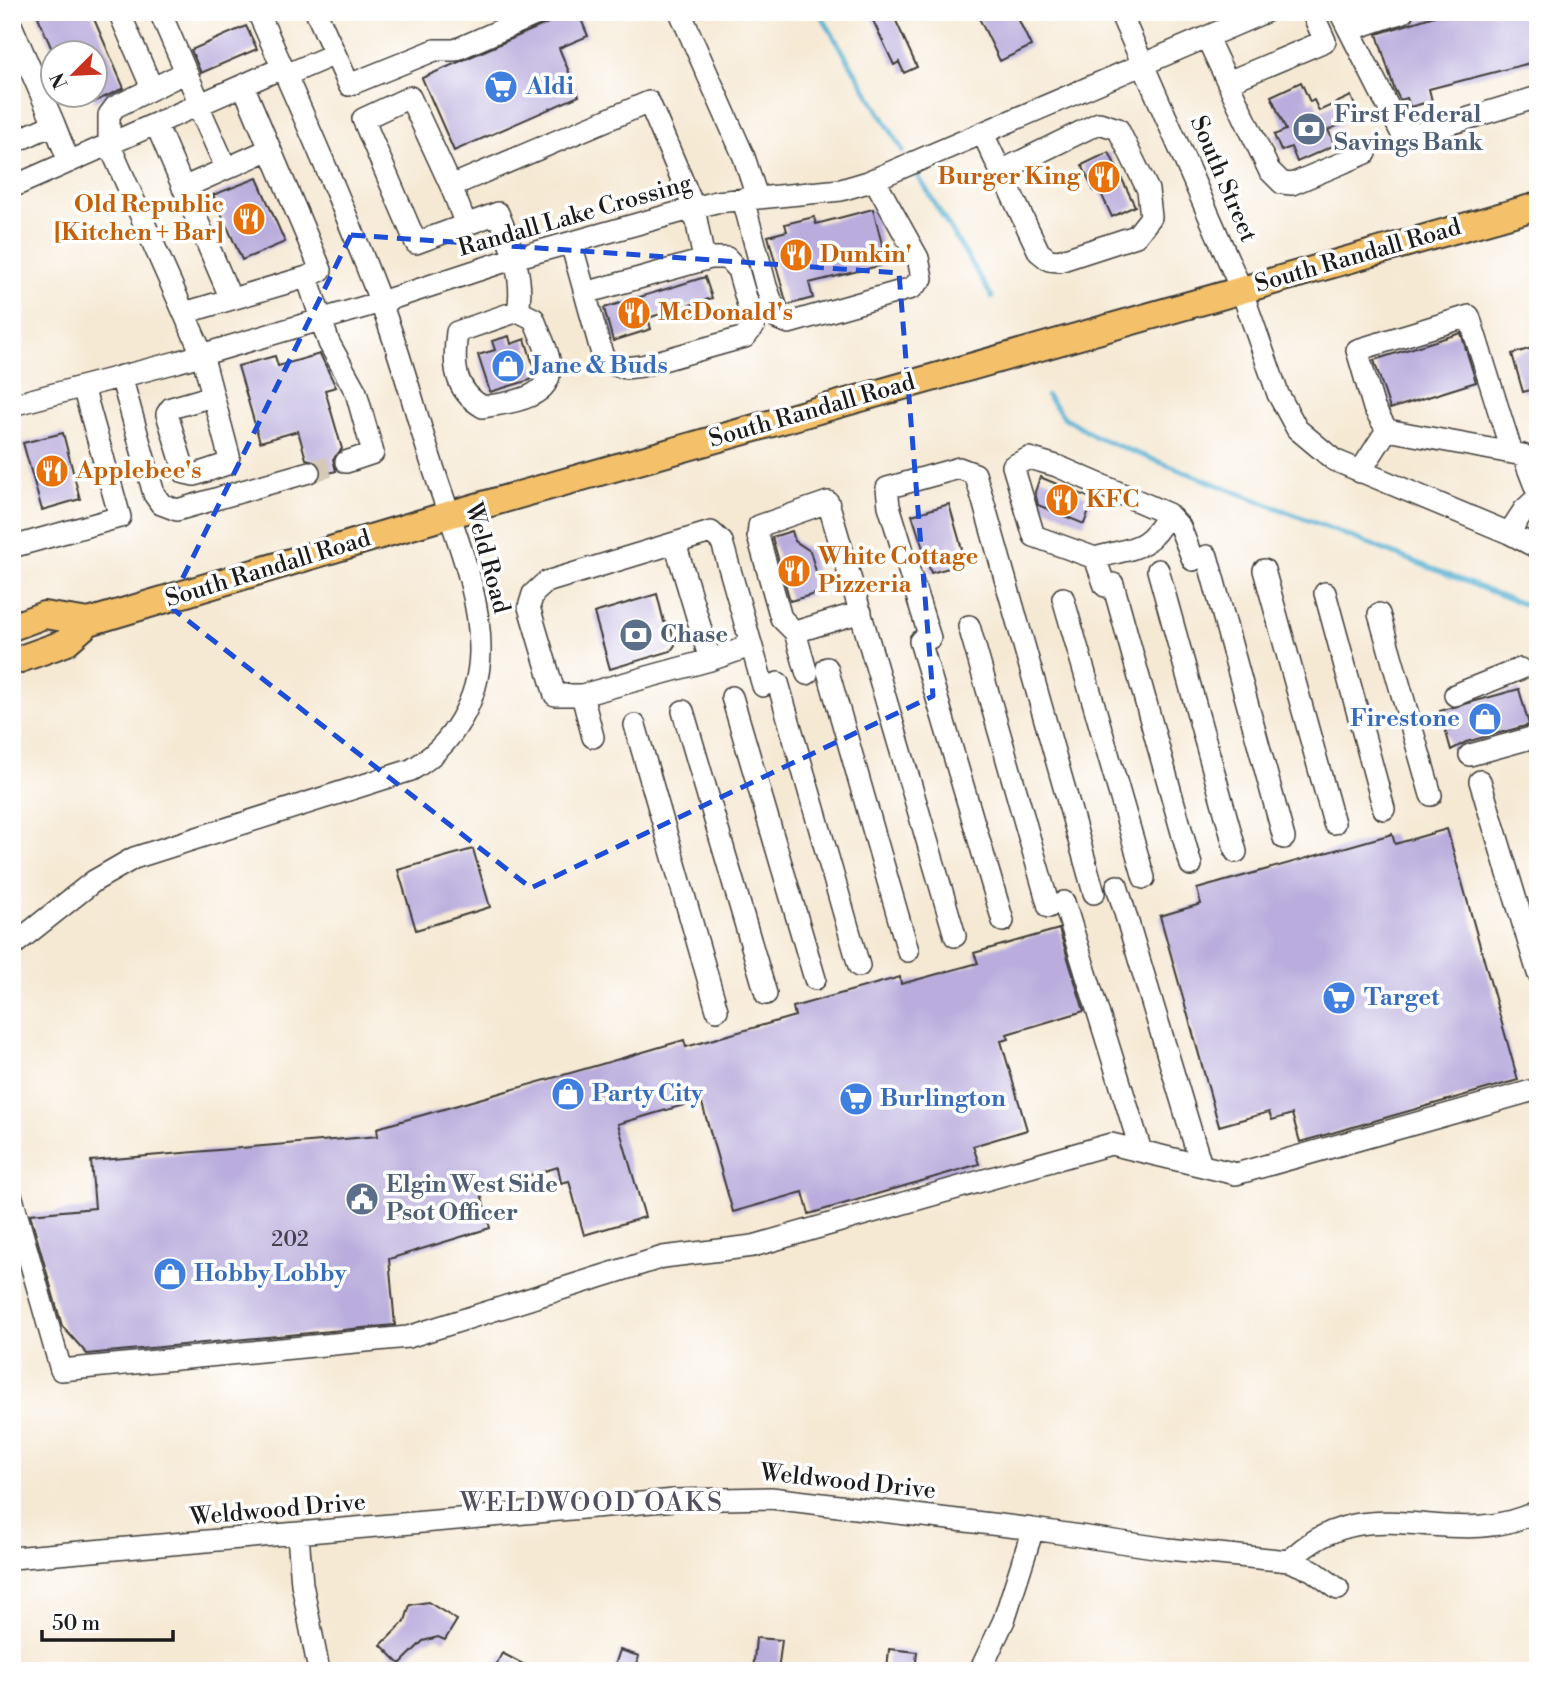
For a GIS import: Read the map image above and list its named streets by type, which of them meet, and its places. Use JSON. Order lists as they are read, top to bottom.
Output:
{
  "streets": {
    "main road": ["South Randall Road"],
    "street": [
      "South Street",
      "Randall Lake Crossing",
      "Weld Road",
      "Weldwood Drive"
    ]
  },
  "crossings": [
    ["South Street", "Randall Lake Crossing"],
    ["South Street", "South Randall Road"],
    ["Randall Lake Crossing", "Weld Road"],
    ["South Randall Road", "Weld Road"]
  ],
  "districts": ["WELDWOOD OAKS"],
  "places": {
    "supermarket": ["Aldi", "Target", "Burlington"],
    "bank": ["First Federal Savings Bank", "Chase"],
    "restaurant": [
      "Burger King",
      "Old Republic [Kitchen + Bar]",
      "Dunkin'",
      "McDonald's",
      "Applebee's",
      "KFC",
      "White Cottage Pizzeria"
    ],
    "shop": [
      "Jane & Buds",
      "Firestone",
      "Party City",
      "Hobby Lobby"
    ],
    "public building": ["Elgin West Side Psot Officer"]
  },
  "house_numbers": ["202"],
  "scale_bar": "50 m",
  "north": "bottom left"
}
